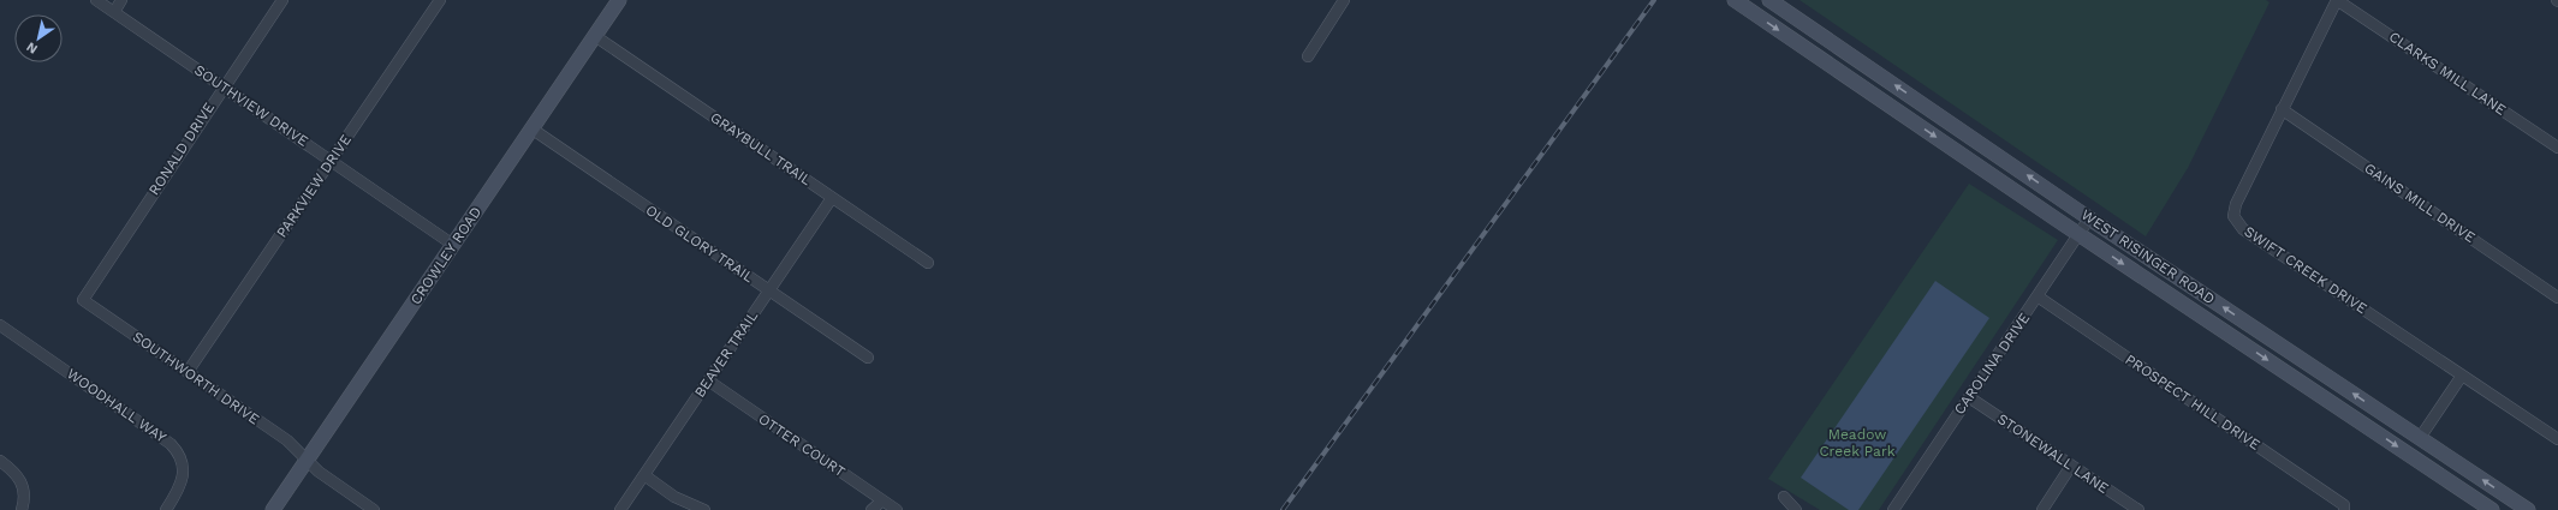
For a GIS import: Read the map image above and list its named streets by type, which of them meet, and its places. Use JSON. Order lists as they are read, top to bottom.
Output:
{
  "streets": {
    "main road": ["CROWLEY ROAD", "WEST RISINGER ROAD"],
    "street": [
      "CLARKS MILL LANE",
      "SOUTHVIEW DRIVE",
      "RONALD DRIVE",
      "GRAYBULL TRAIL",
      "PARKVIEW DRIVE",
      "GAINS MILL DRIVE",
      "OLD GLORY TRAIL",
      "SWIFT CREEK DRIVE",
      "BEAVER TRAIL",
      "CAROLINA DRIVE",
      "SOUTHWORTH DRIVE",
      "PROSPECT HILL DRIVE",
      "WOODHALL WAY",
      "OTTER COURT",
      "STONEWALL LANE"
    ]
  },
  "crossings": [
    ["CLARKS MILL LANE", "SWIFT CREEK DRIVE"],
    ["SOUTHVIEW DRIVE", "RONALD DRIVE"],
    ["SOUTHVIEW DRIVE", "PARKVIEW DRIVE"],
    ["SOUTHVIEW DRIVE", "CROWLEY ROAD"],
    ["RONALD DRIVE", "SOUTHWORTH DRIVE"],
    ["GRAYBULL TRAIL", "CROWLEY ROAD"],
    ["GRAYBULL TRAIL", "BEAVER TRAIL"],
    ["PARKVIEW DRIVE", "SOUTHWORTH DRIVE"],
    ["GAINS MILL DRIVE", "SWIFT CREEK DRIVE"],
    ["OLD GLORY TRAIL", "CROWLEY ROAD"],
    ["OLD GLORY TRAIL", "BEAVER TRAIL"],
    ["CROWLEY ROAD", "SOUTHWORTH DRIVE"],
    ["WEST RISINGER ROAD", "CAROLINA DRIVE"],
    ["BEAVER TRAIL", "OTTER COURT"],
    ["CAROLINA DRIVE", "PROSPECT HILL DRIVE"],
    ["CAROLINA DRIVE", "STONEWALL LANE"]
  ],
  "parks": ["Meadow Creek Park"],
  "north": "bottom left"
}
